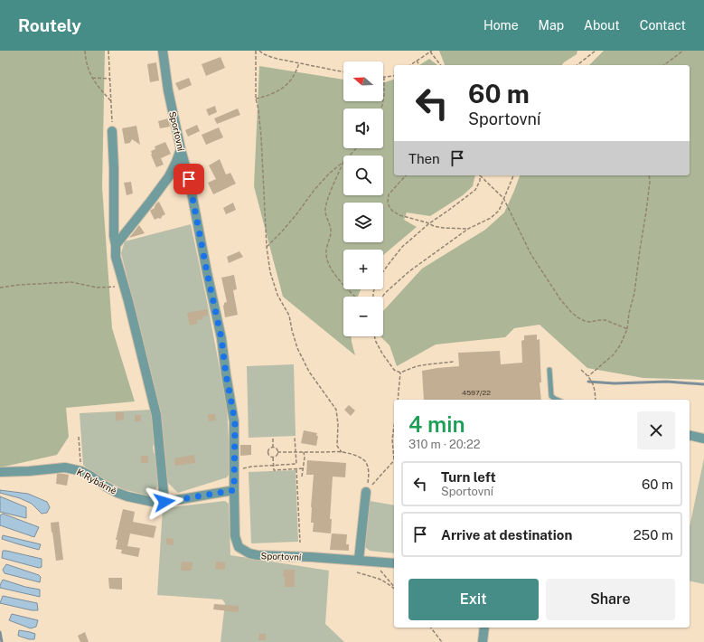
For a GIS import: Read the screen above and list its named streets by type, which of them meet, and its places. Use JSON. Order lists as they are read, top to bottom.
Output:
{
  "streets": {
    "street": ["Sportovní", "K Rybárně"]
  },
  "crossings": [
    ["Sportovní", "K Rybárně"]
  ],
  "house_numbers": ["4597/22"],
  "north": "left",
  "page": {
    "header": "Routely",
    "nav": [
      "Home",
      "Map",
      "About",
      "Contact"
    ],
    "map_buttons": ["+", "−"],
    "turn": ["60 m", "Sportovní"],
    "then": "Then",
    "heading": ["4 min", "310 m · 20:22"],
    "list": [
      {
        "name": "Turn left",
        "note": "Sportovní",
        "value": "60 m"
      },
      {
        "name": "Arrive at destination",
        "value": "250 m"
      }
    ],
    "buttons": ["Exit", "Share"]
  }
}
